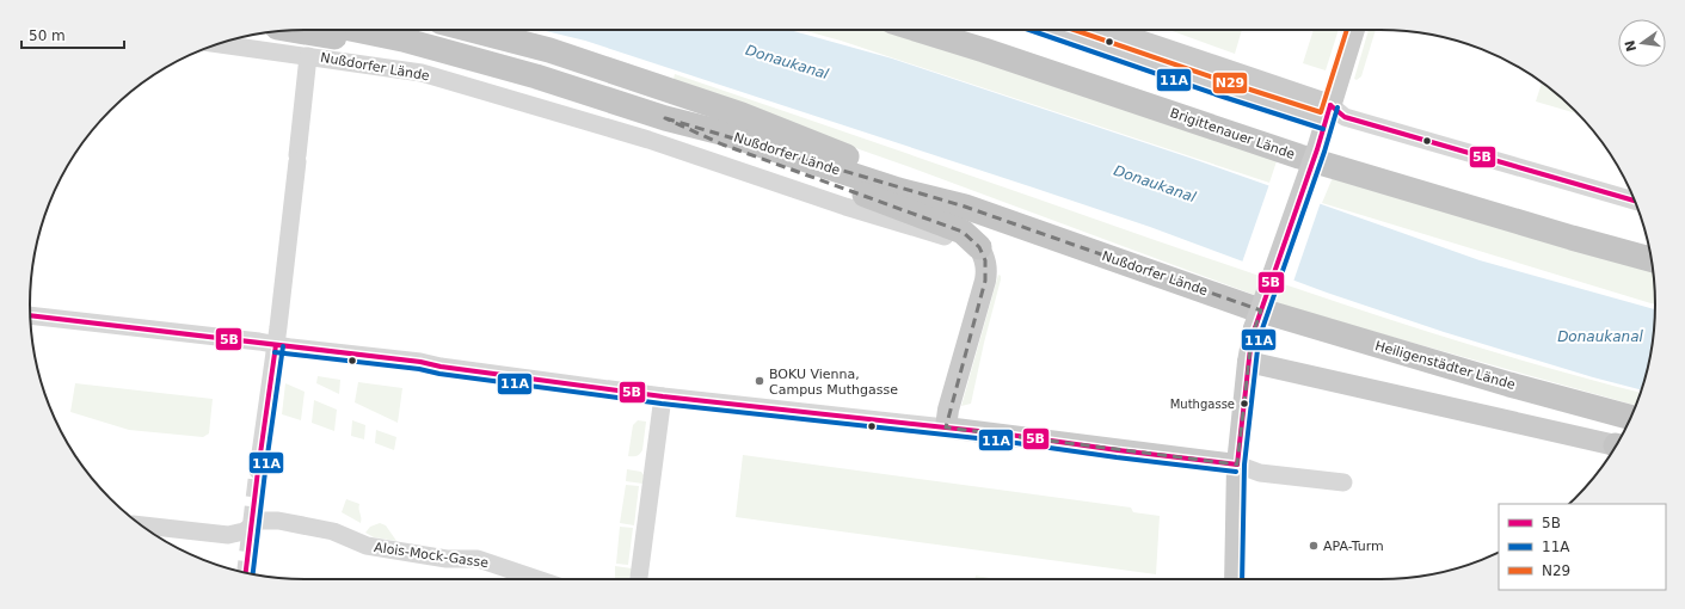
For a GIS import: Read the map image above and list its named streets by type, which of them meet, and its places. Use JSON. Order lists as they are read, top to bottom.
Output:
{
  "streets": {
    "highway": ["Nußdorfer Lände", "Brigittenauer Lände", "Heiligenstädter Lände"],
    "street": ["Alois-Mock-Gasse"]
  },
  "crossings": [
    ["Nußdorfer Lände", "Heiligenstädter Lände"]
  ],
  "water": ["Donaukanal"],
  "places": ["BOKU Vienna, Campus Muthgasse", "Muthgasse", "APA-Turm"],
  "lines": ["transit line 11A", "transit line N29", "transit line 5B"],
  "legend": ["5B", "11A", "N29"],
  "scale_bar": "50 m",
  "north": "left"
}
